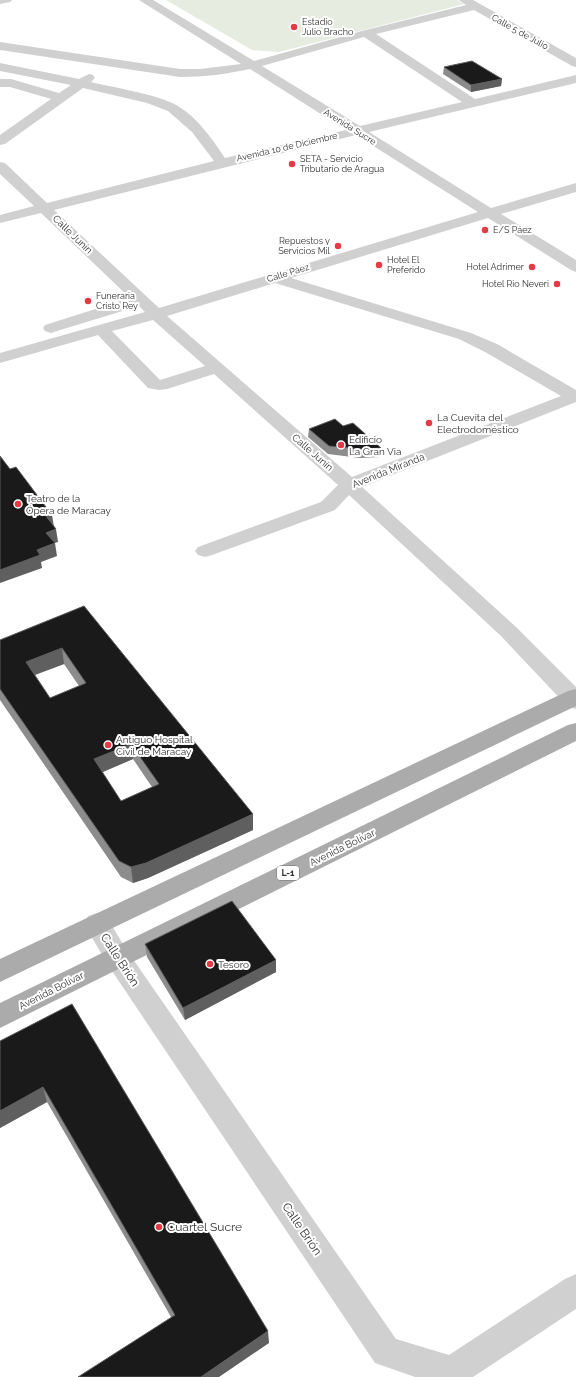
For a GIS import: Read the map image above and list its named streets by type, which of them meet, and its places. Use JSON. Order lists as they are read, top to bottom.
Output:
{
  "streets": {
    "main road": ["Avenida Bolívar", "L-1"],
    "street": [
      "Calle 5 de Julio",
      "Avenida Sucre",
      "Avenida 10 de Diciembre",
      "Calle Junín",
      "Calle Páez",
      "Avenida Miranda",
      "Calle Brión"
    ]
  },
  "crossings": [
    ["Avenida Sucre", "Avenida 10 de Diciembre"],
    ["Avenida Sucre", "Calle Páez"],
    ["Avenida 10 de Diciembre", "Calle Junín"],
    ["Calle Junín", "Calle Páez"],
    ["Calle Junín", "Avenida Miranda"],
    ["Avenida Bolívar", "Calle Brión"]
  ],
  "places": [
    "Estadio Julio Bracho",
    "SETA - Servicio Tributario de Aragua",
    "E/S Páez",
    "Repuestos y Servicios Mil",
    "Hotel El Preferido",
    "Hotel Adrimer",
    "Hotel Rio Neveri",
    "Funeraria Cristo Rey",
    "La Cuevita del Electrodoméstico",
    "Edificio La Gran Via",
    "Teatro de la Ópera de Maracay",
    "Antiguo Hospital Civil de Maracay",
    "Tesoro",
    "Cuartel Sucre"
  ]
}
